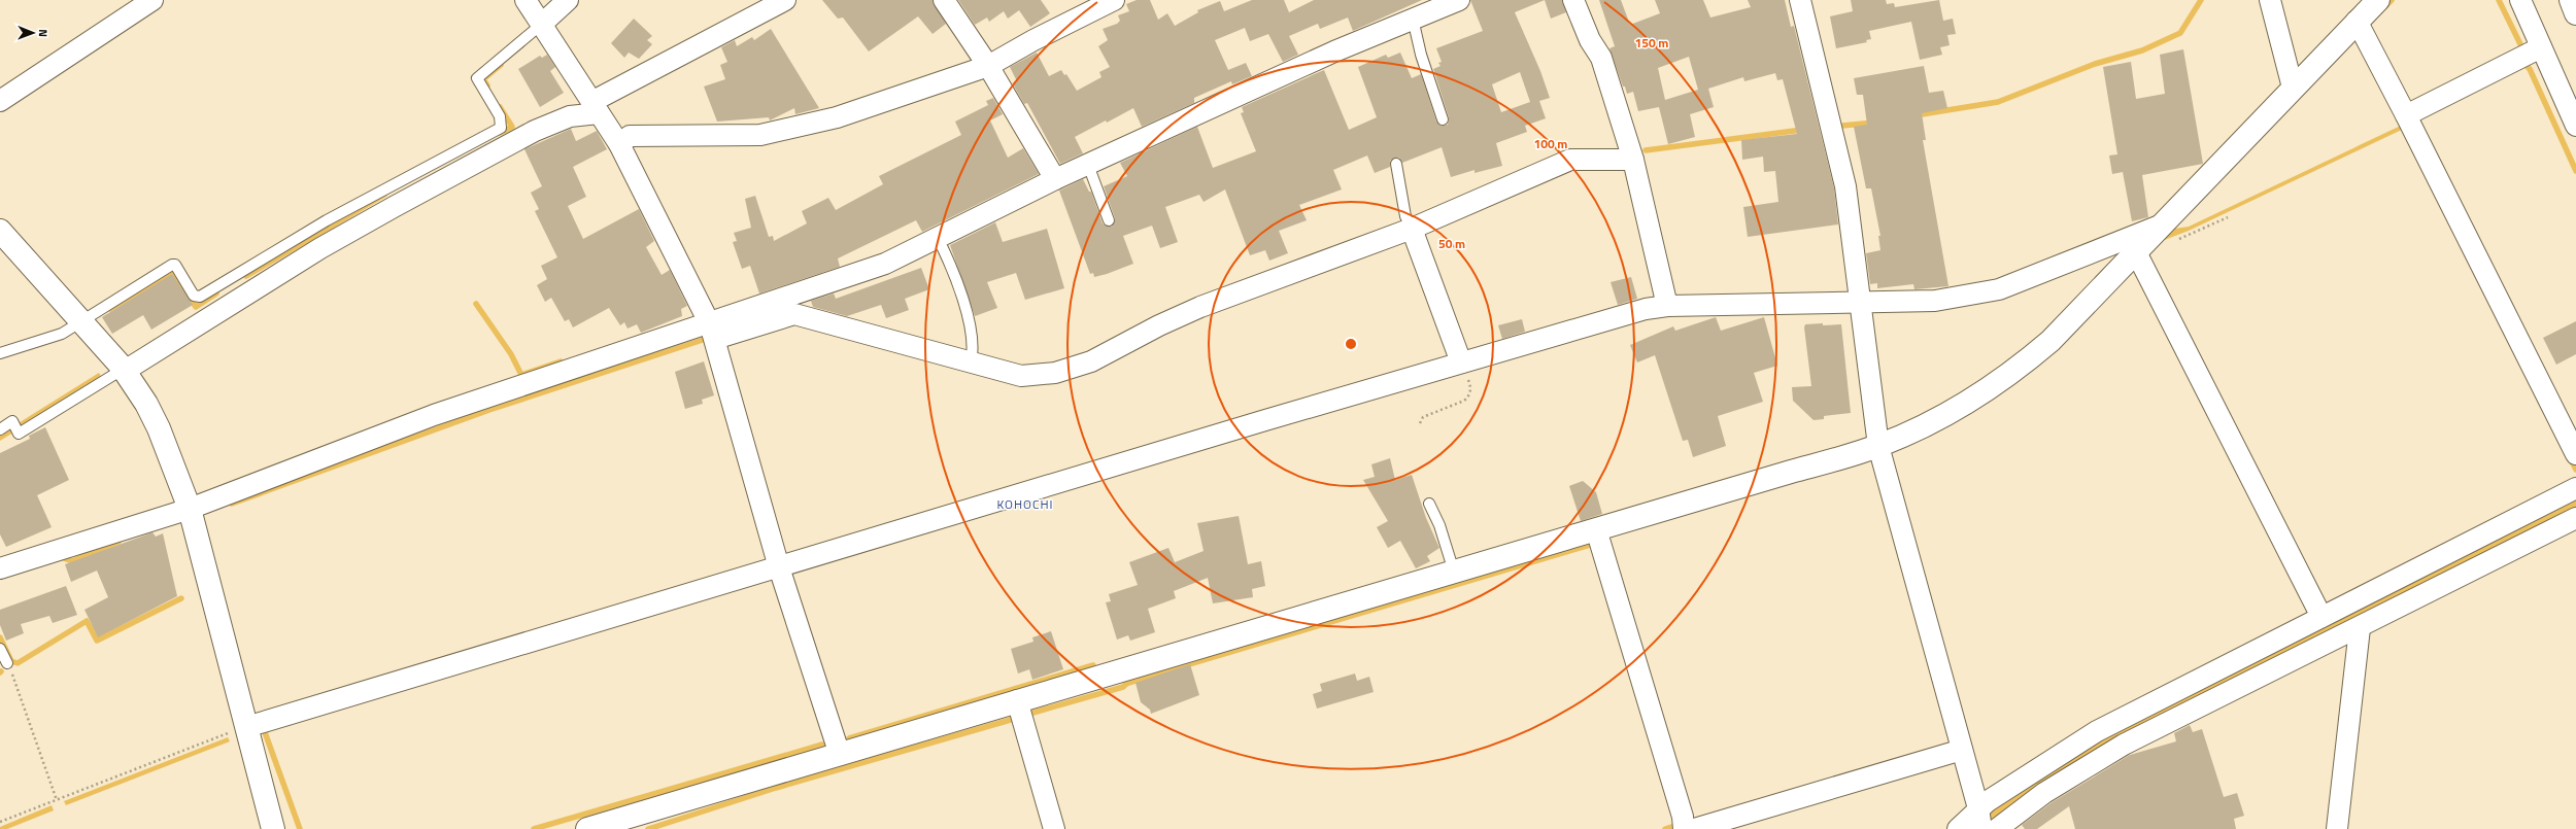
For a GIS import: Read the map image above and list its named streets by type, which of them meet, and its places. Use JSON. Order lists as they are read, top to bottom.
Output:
{
  "districts": ["KOHOCHI"],
  "north": "right",
  "rings": ["150 m", "100 m", "50 m"]
}
